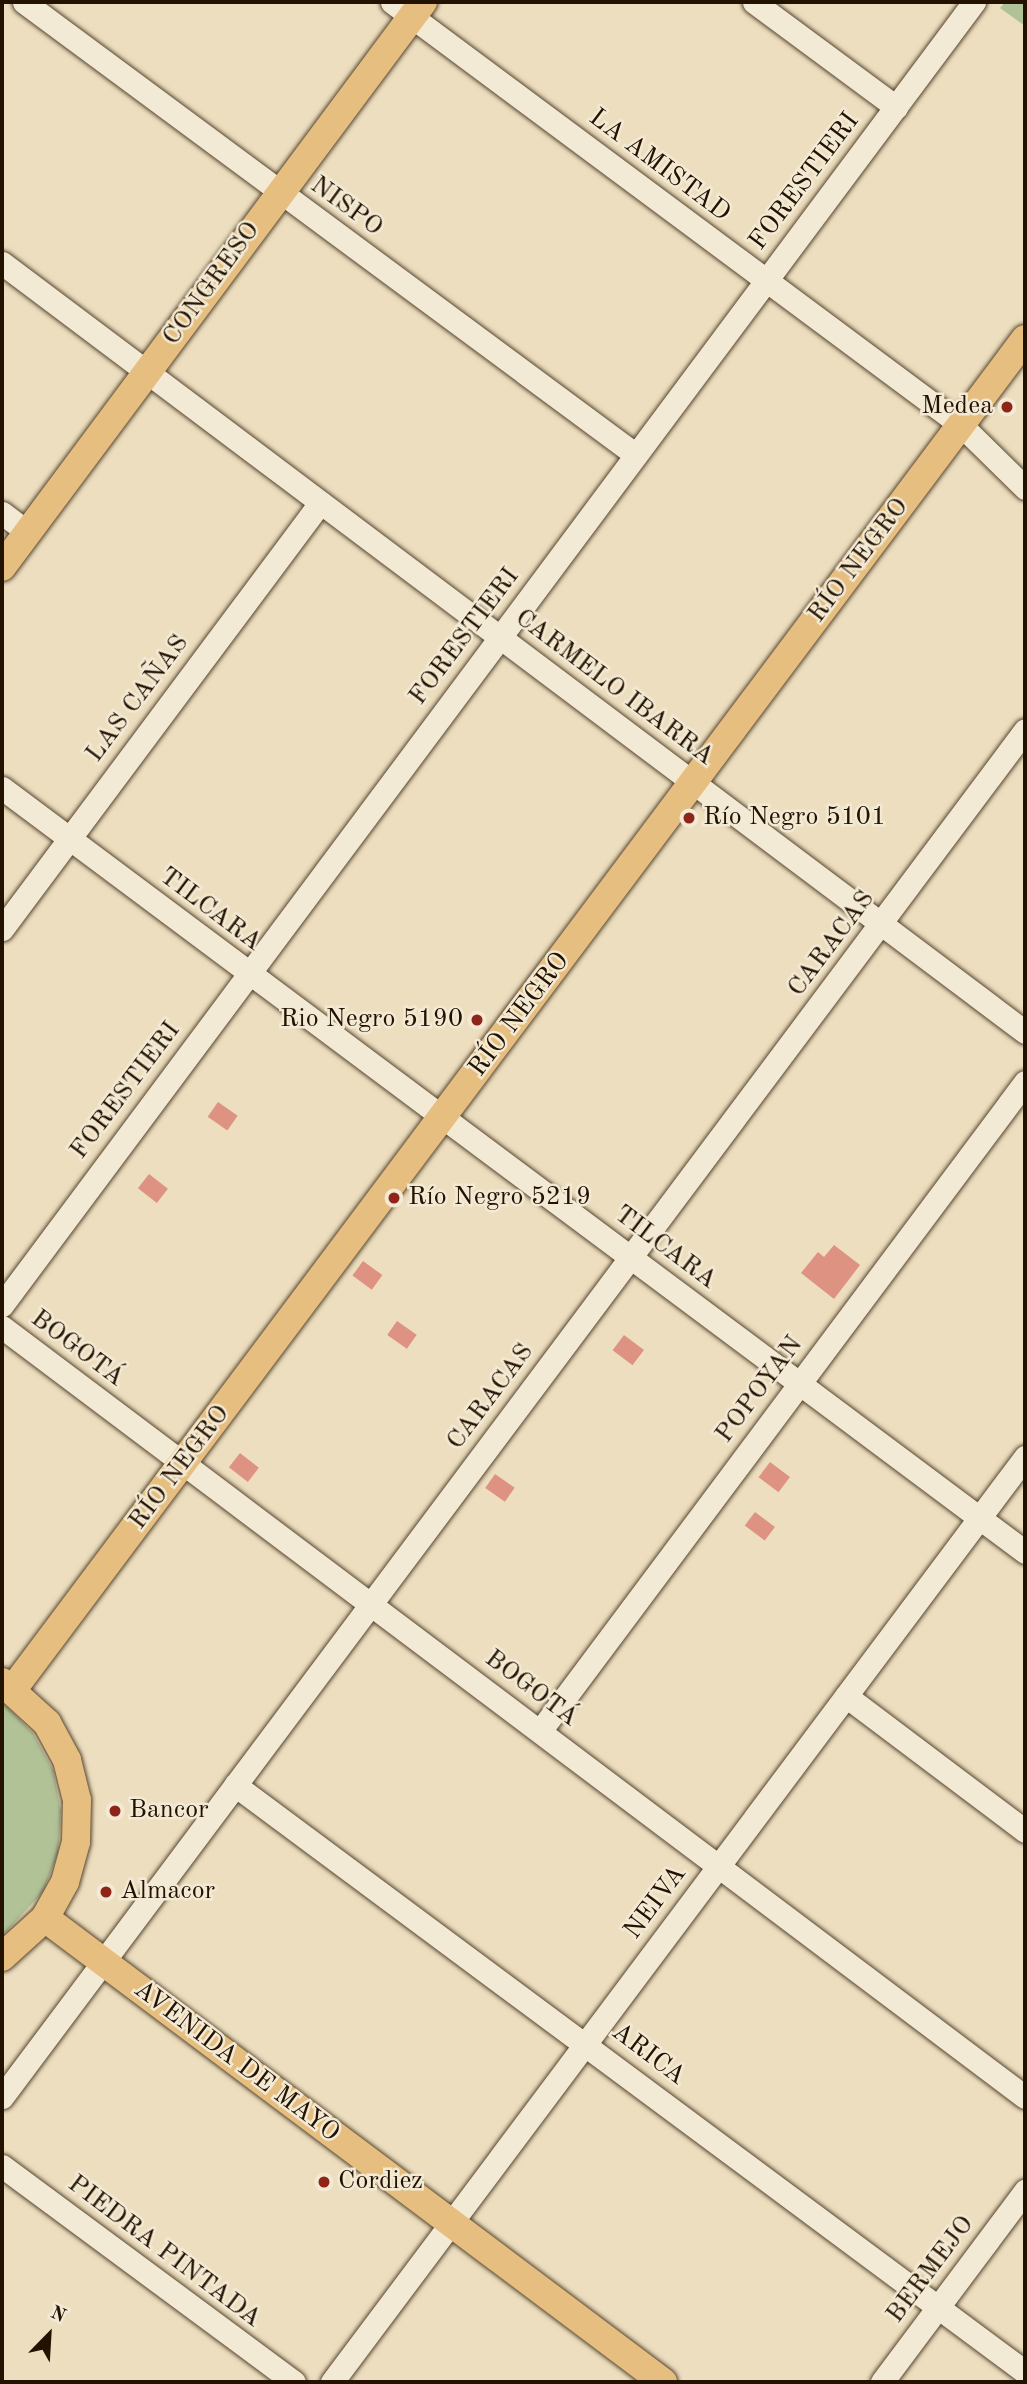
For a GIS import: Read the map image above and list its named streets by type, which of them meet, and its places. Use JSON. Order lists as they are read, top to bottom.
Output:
{
  "streets": {
    "main road": ["CONGRESO", "RÍO NEGRO", "AVENIDA DE MAYO"],
    "street": [
      "LA AMISTAD",
      "FORESTIERI",
      "NISPO",
      "CARMELO IBARRA",
      "LAS CAÑAS",
      "TILCARA",
      "CARACAS",
      "BOGOTÁ",
      "POPOYAN",
      "NEIVA",
      "ARICA",
      "PIEDRA PINTADA",
      "BERMEJO"
    ]
  },
  "crossings": [
    ["LA AMISTAD", "FORESTIERI"],
    ["LA AMISTAD", "CONGRESO"],
    ["LA AMISTAD", "RÍO NEGRO"],
    ["FORESTIERI", "NISPO"],
    ["FORESTIERI", "CARMELO IBARRA"],
    ["FORESTIERI", "TILCARA"],
    ["NISPO", "CONGRESO"],
    ["CONGRESO", "CARMELO IBARRA"],
    ["RÍO NEGRO", "CARMELO IBARRA"],
    ["RÍO NEGRO", "TILCARA"],
    ["RÍO NEGRO", "BOGOTÁ"],
    ["CARMELO IBARRA", "LAS CAÑAS"],
    ["CARMELO IBARRA", "CARACAS"],
    ["LAS CAÑAS", "TILCARA"],
    ["TILCARA", "CARACAS"],
    ["TILCARA", "POPOYAN"],
    ["TILCARA", "NEIVA"],
    ["CARACAS", "BOGOTÁ"],
    ["CARACAS", "ARICA"],
    ["CARACAS", "AVENIDA DE MAYO"],
    ["BOGOTÁ", "POPOYAN"],
    ["BOGOTÁ", "NEIVA"],
    ["NEIVA", "ARICA"],
    ["NEIVA", "AVENIDA DE MAYO"],
    ["ARICA", "BERMEJO"]
  ],
  "places": [
    "Medea",
    "Río Negro 5101",
    "Rio Negro 5190",
    "Río Negro 5219",
    "Bancor",
    "Almacor",
    "Cordiez"
  ],
  "north": "top right"
}
